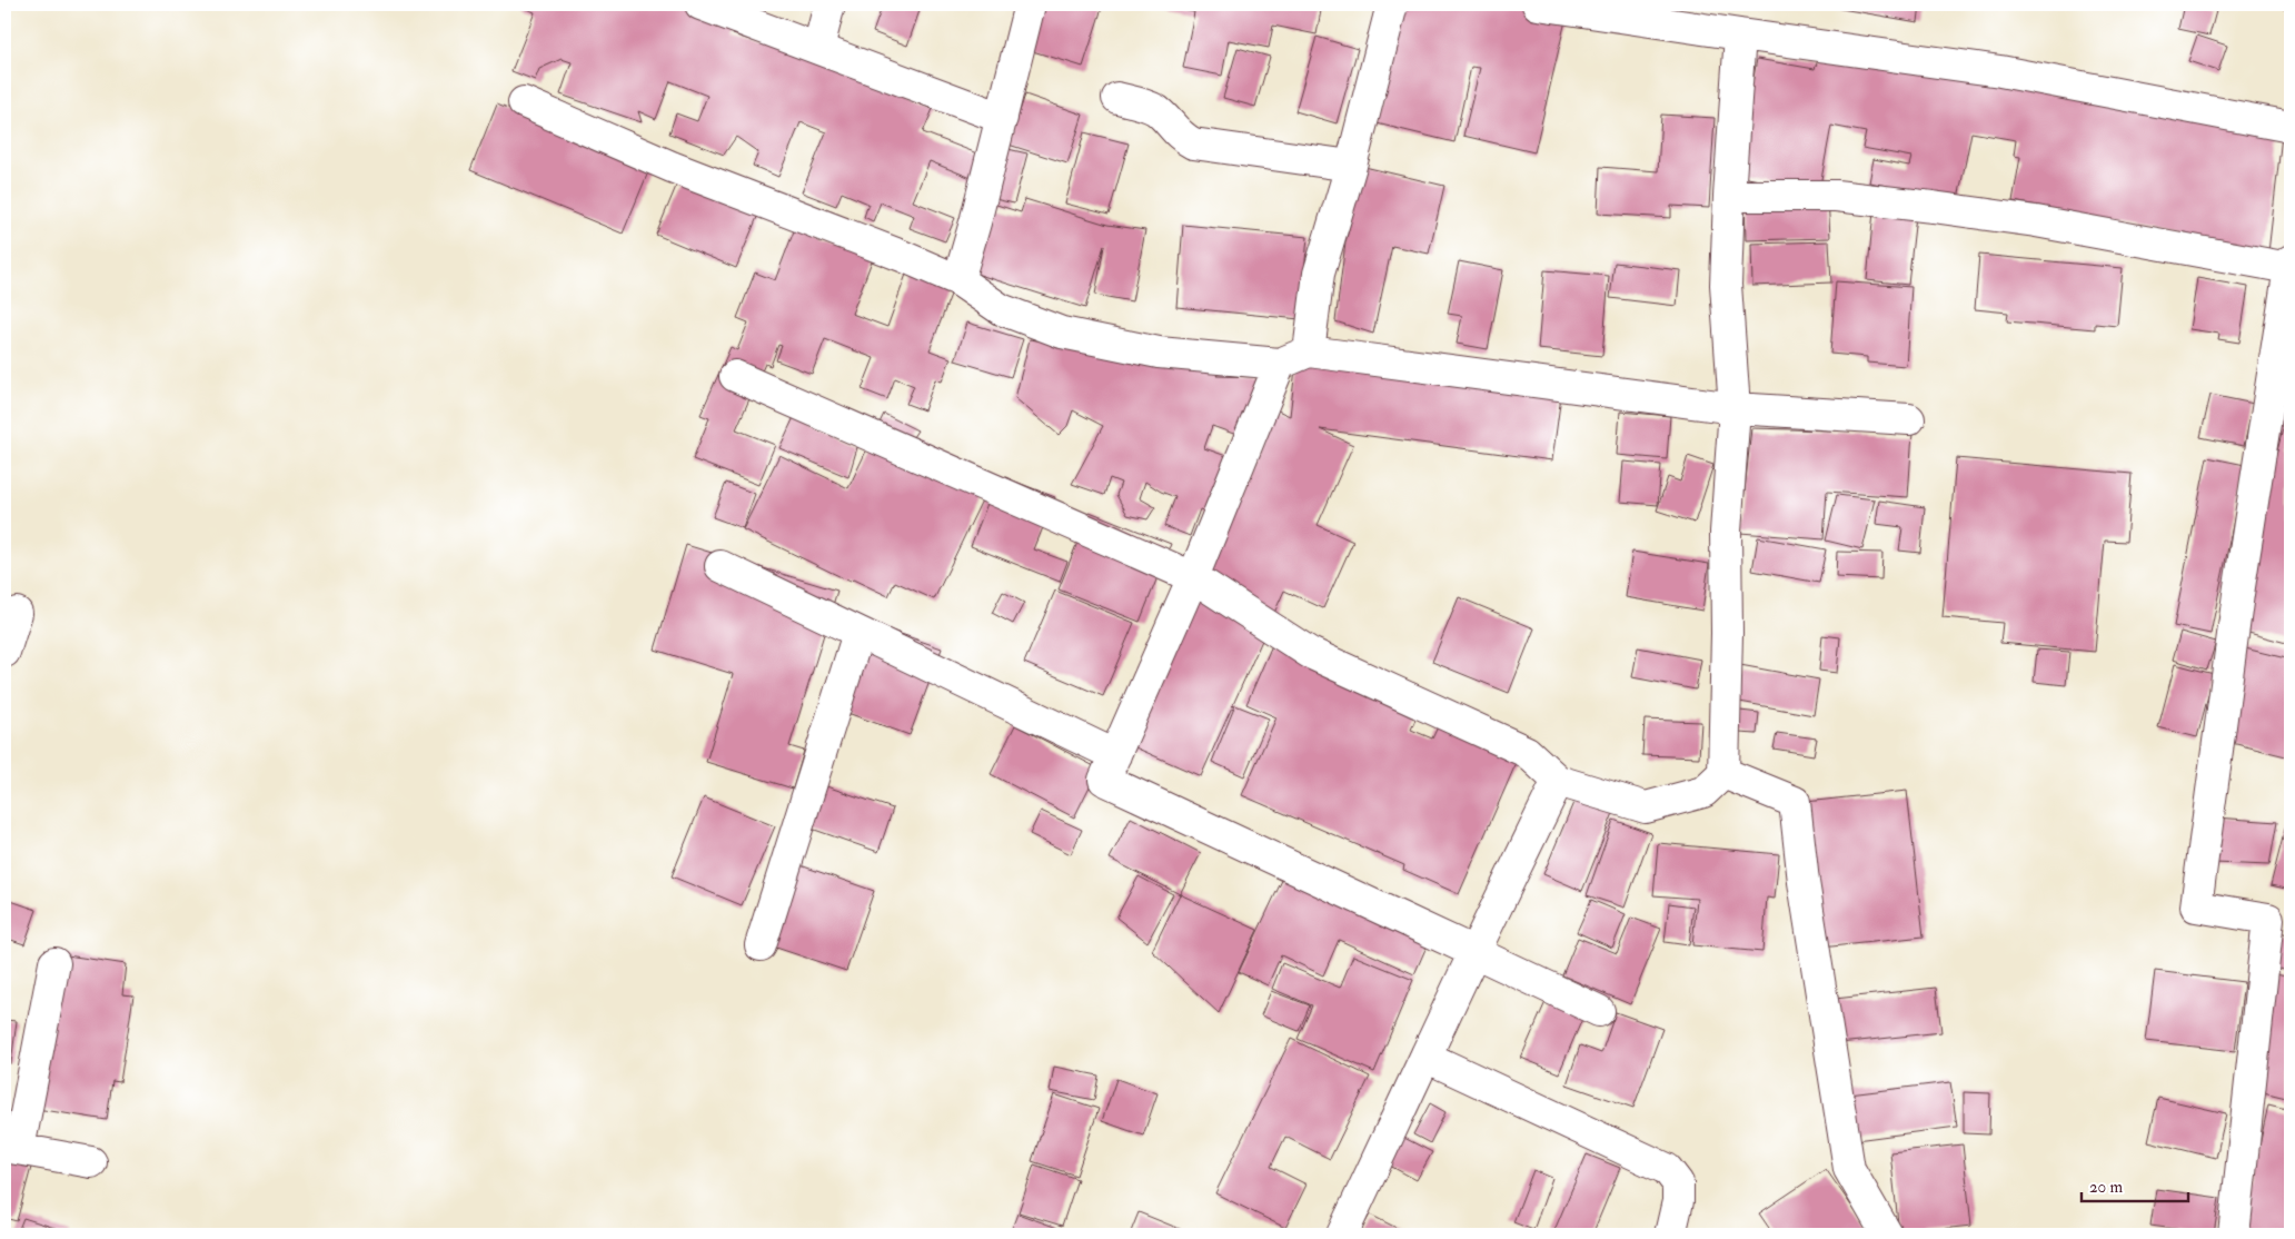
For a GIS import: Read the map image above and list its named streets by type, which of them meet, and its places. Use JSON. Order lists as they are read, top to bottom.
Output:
{
  "scale_bar": "20 m"
}
